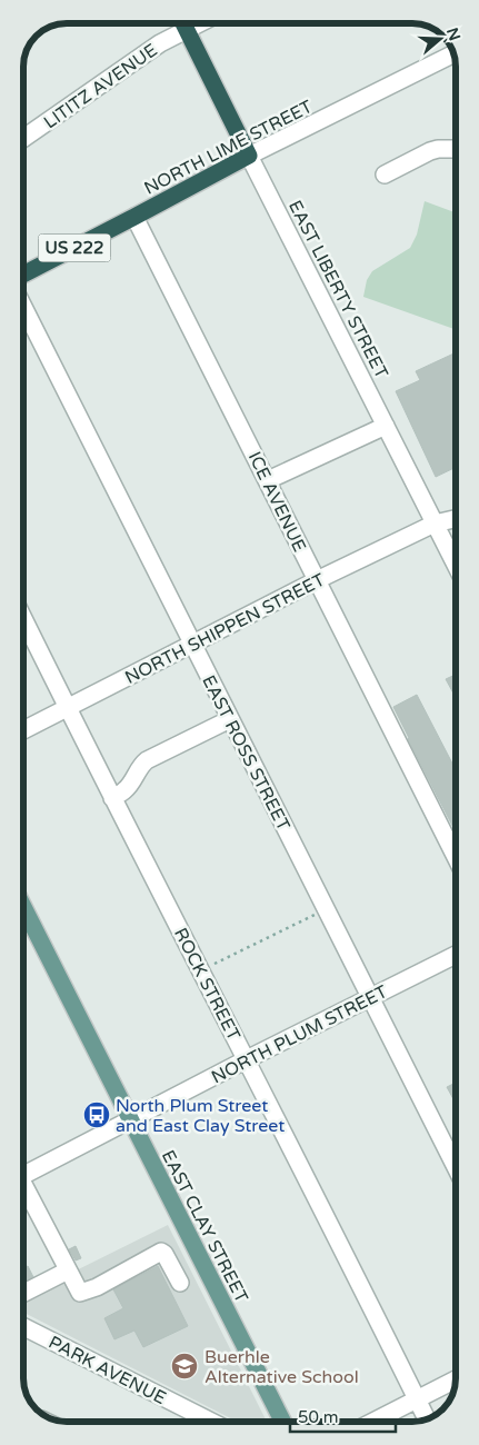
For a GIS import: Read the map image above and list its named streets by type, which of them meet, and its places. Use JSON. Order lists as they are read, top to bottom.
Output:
{
  "streets": {
    "highway": ["NORTH LIME STREET", "US 222", "EAST LIBERTY STREET"],
    "main road": ["EAST CLAY STREET"],
    "street": [
      "LITITZ AVENUE",
      "ICE AVENUE",
      "NORTH SHIPPEN STREET",
      "EAST ROSS STREET",
      "ROCK STREET",
      "NORTH PLUM STREET",
      "PARK AVENUE"
    ]
  },
  "crossings": [
    ["NORTH LIME STREET", "EAST LIBERTY STREET"],
    ["NORTH LIME STREET", "ICE AVENUE"],
    ["EAST LIBERTY STREET", "NORTH SHIPPEN STREET"],
    ["ICE AVENUE", "NORTH SHIPPEN STREET"],
    ["NORTH SHIPPEN STREET", "EAST ROSS STREET"],
    ["NORTH SHIPPEN STREET", "ROCK STREET"],
    ["EAST ROSS STREET", "NORTH PLUM STREET"],
    ["ROCK STREET", "NORTH PLUM STREET"],
    ["NORTH PLUM STREET", "EAST CLAY STREET"]
  ],
  "places": {
    "bus stop": ["North Plum Street and East Clay Street"],
    "school or university": ["Buerhle Alternative School"]
  },
  "scale_bar": "50 m",
  "north": "right"
}
